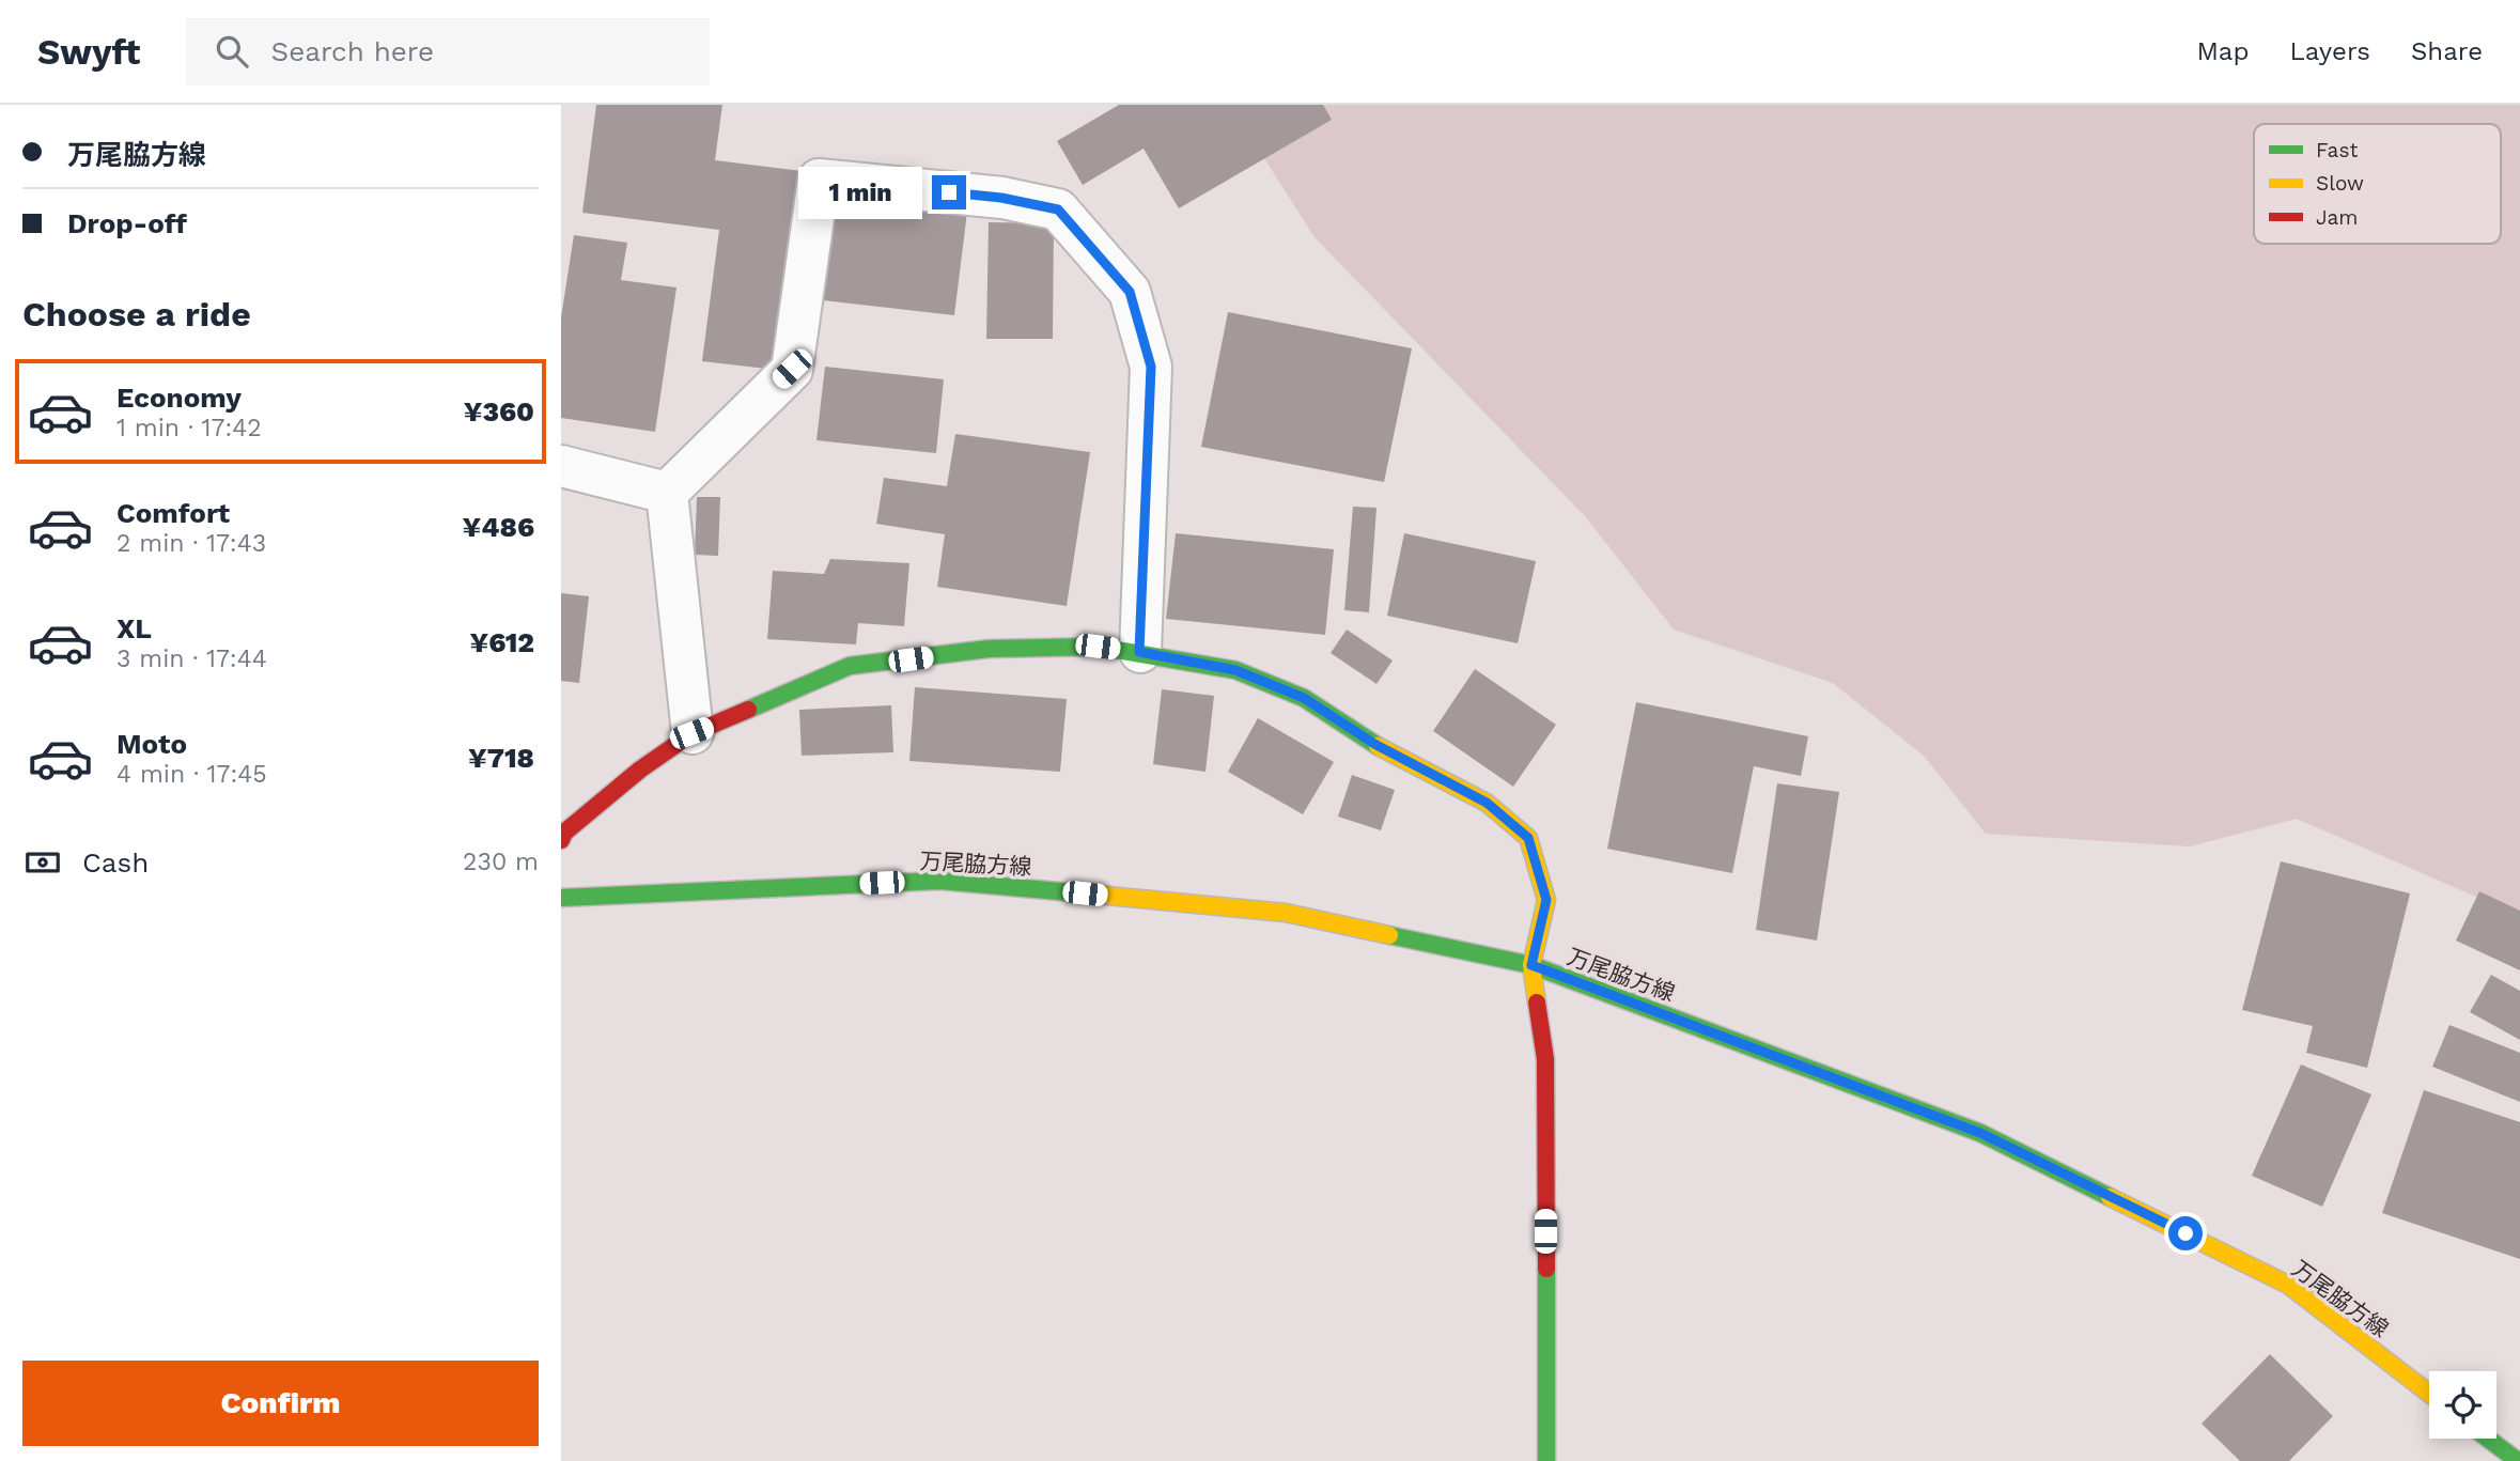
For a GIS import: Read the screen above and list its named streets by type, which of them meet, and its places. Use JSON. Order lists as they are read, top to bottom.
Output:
{
  "streets": {
    "main road": ["万尾脇方線"]
  },
  "legend": ["Fast", "Slow", "Jam"],
  "page": {
    "header": "Swyft",
    "search": "Search here",
    "nav": ["Map", "Layers", "Share"],
    "banner": ["万尾脇方線", "Drop-off"],
    "bubble": "1 min",
    "heading": "Choose a ride",
    "list": [
      {
        "name": "Economy",
        "note": "1 min · 17:42",
        "value": "¥360"
      },
      {
        "name": "Comfort",
        "note": "2 min · 17:43",
        "value": "¥486"
      },
      {
        "name": "XL",
        "note": "3 min · 17:44",
        "value": "¥612"
      },
      {
        "name": "Moto",
        "note": "4 min · 17:45",
        "value": "¥718"
      }
    ],
    "pay": ["Cash", "230 m"],
    "buttons": "Confirm"
  }
}
